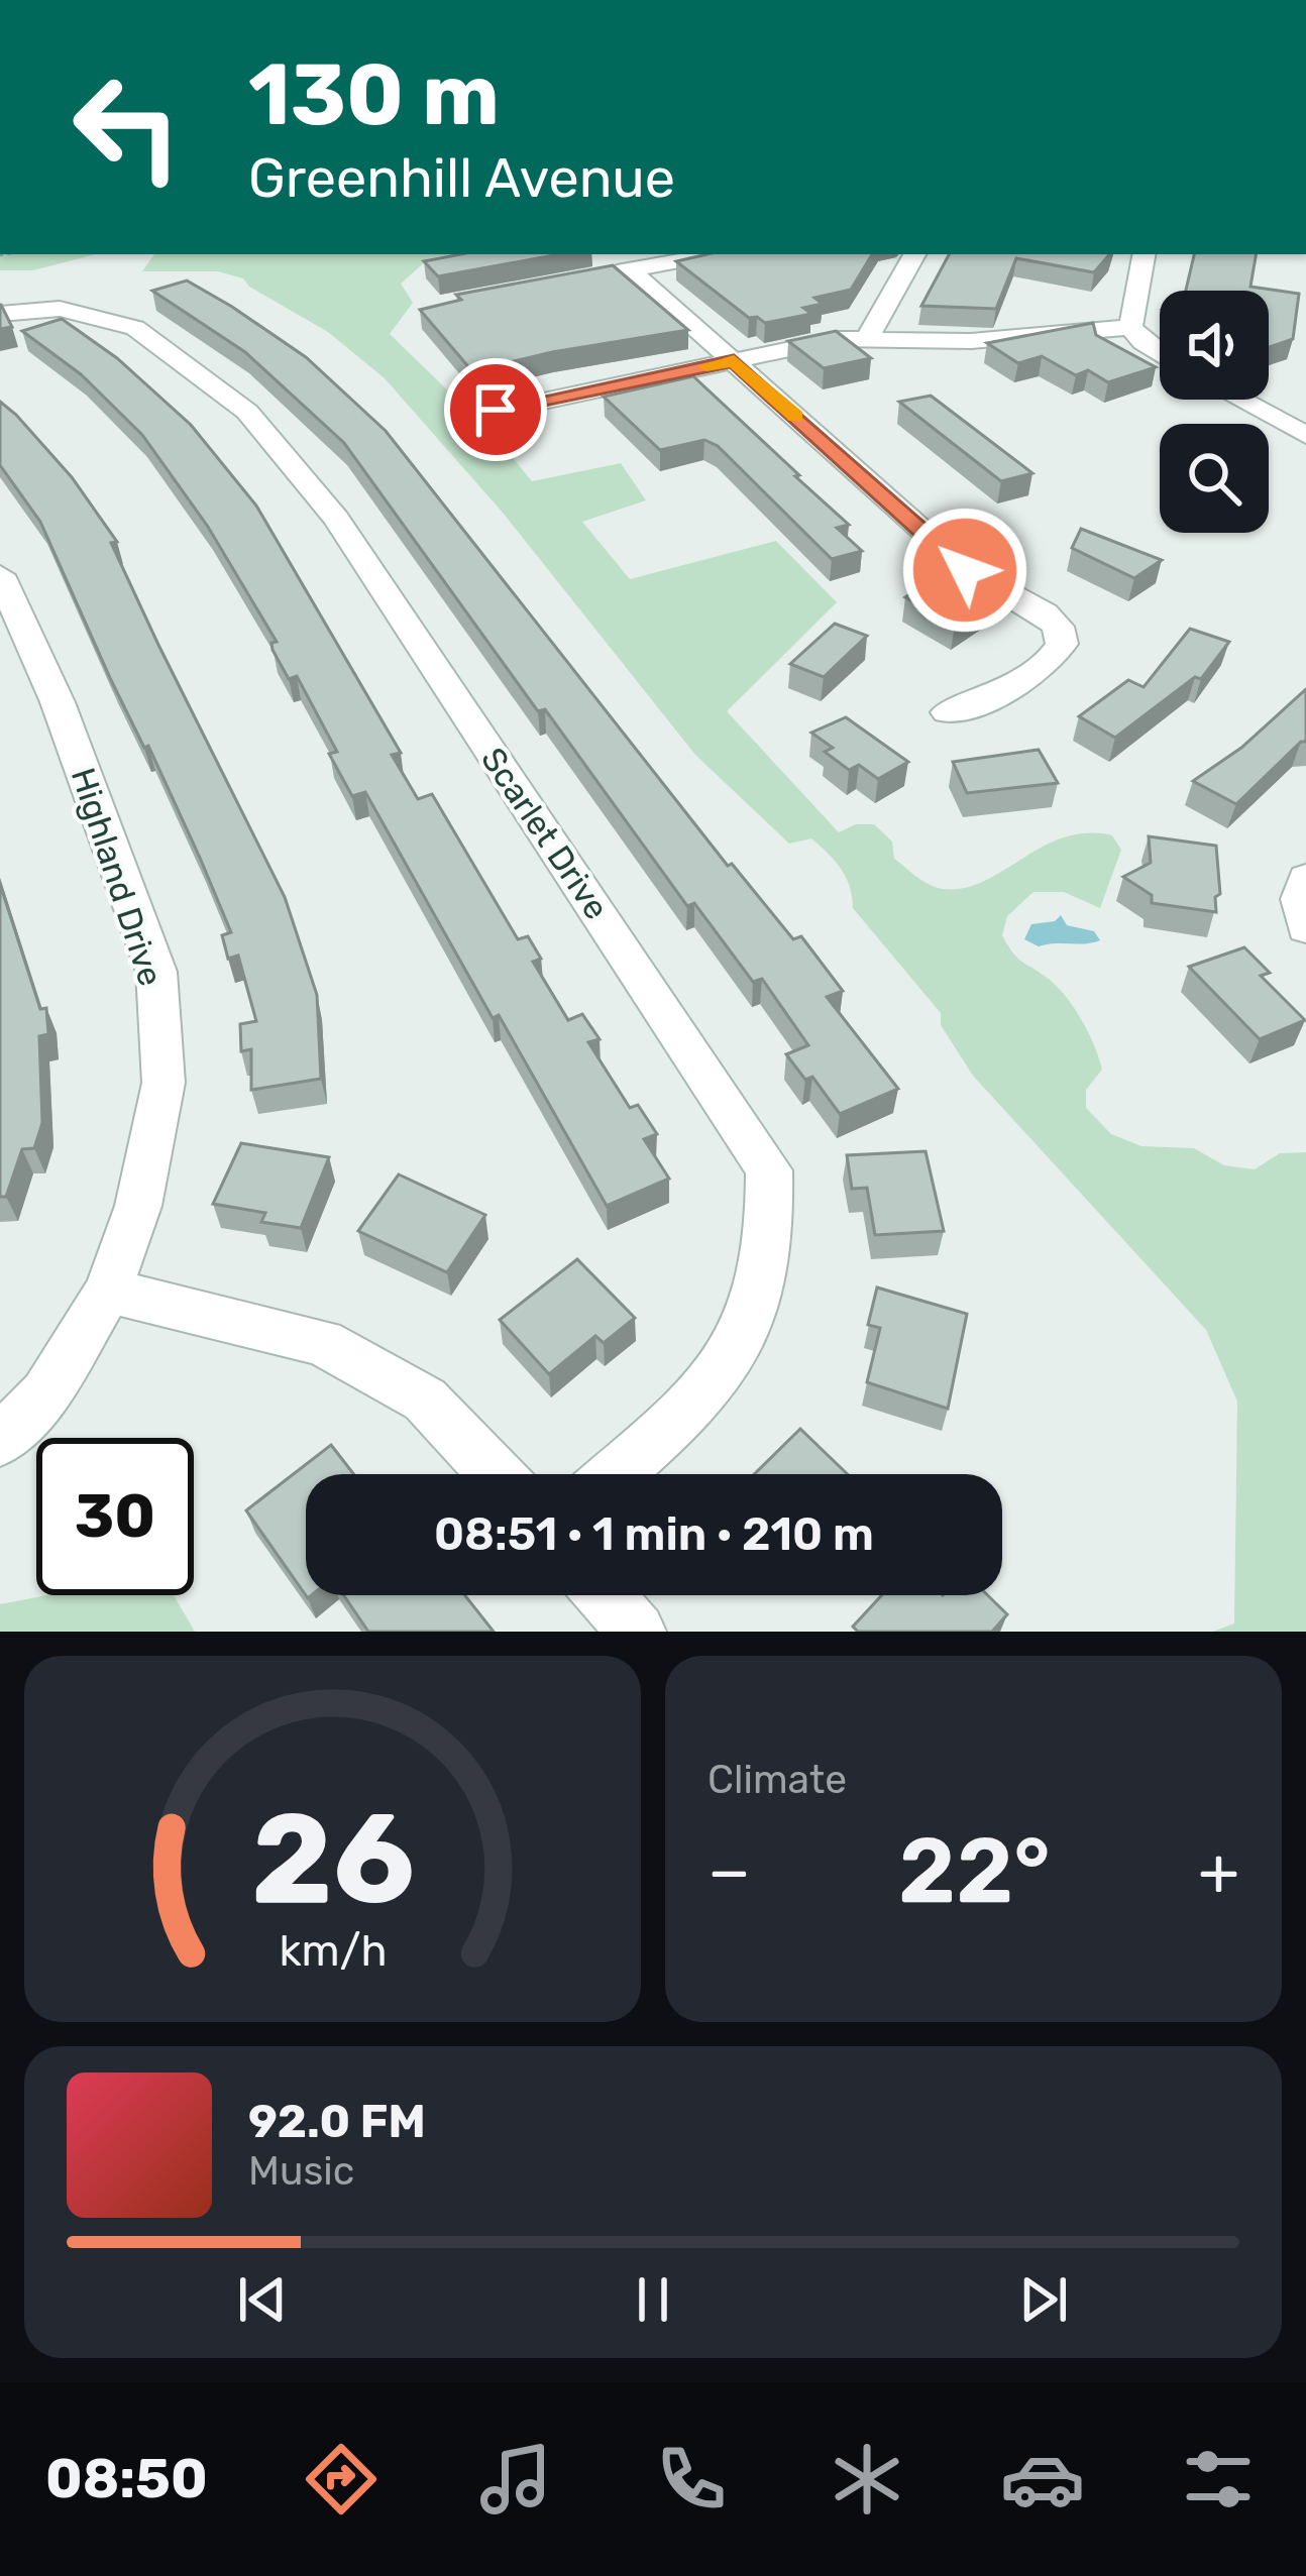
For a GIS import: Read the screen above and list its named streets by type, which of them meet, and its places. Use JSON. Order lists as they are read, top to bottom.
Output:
{
  "streets": {
    "street": ["Scarlet Drive", "Highland Drive"]
  },
  "page": {
    "turn": ["130 m", "Greenhill Avenue"],
    "limit": "30",
    "trip": "08:51 · 1 min · 210 m",
    "tile": "Climate",
    "heat": ["−", "22°", "+"],
    "song": ["92.0 FM", "Music"],
    "tabs": "08:50",
    "gauge": ["26", "km/h"]
  }
}
